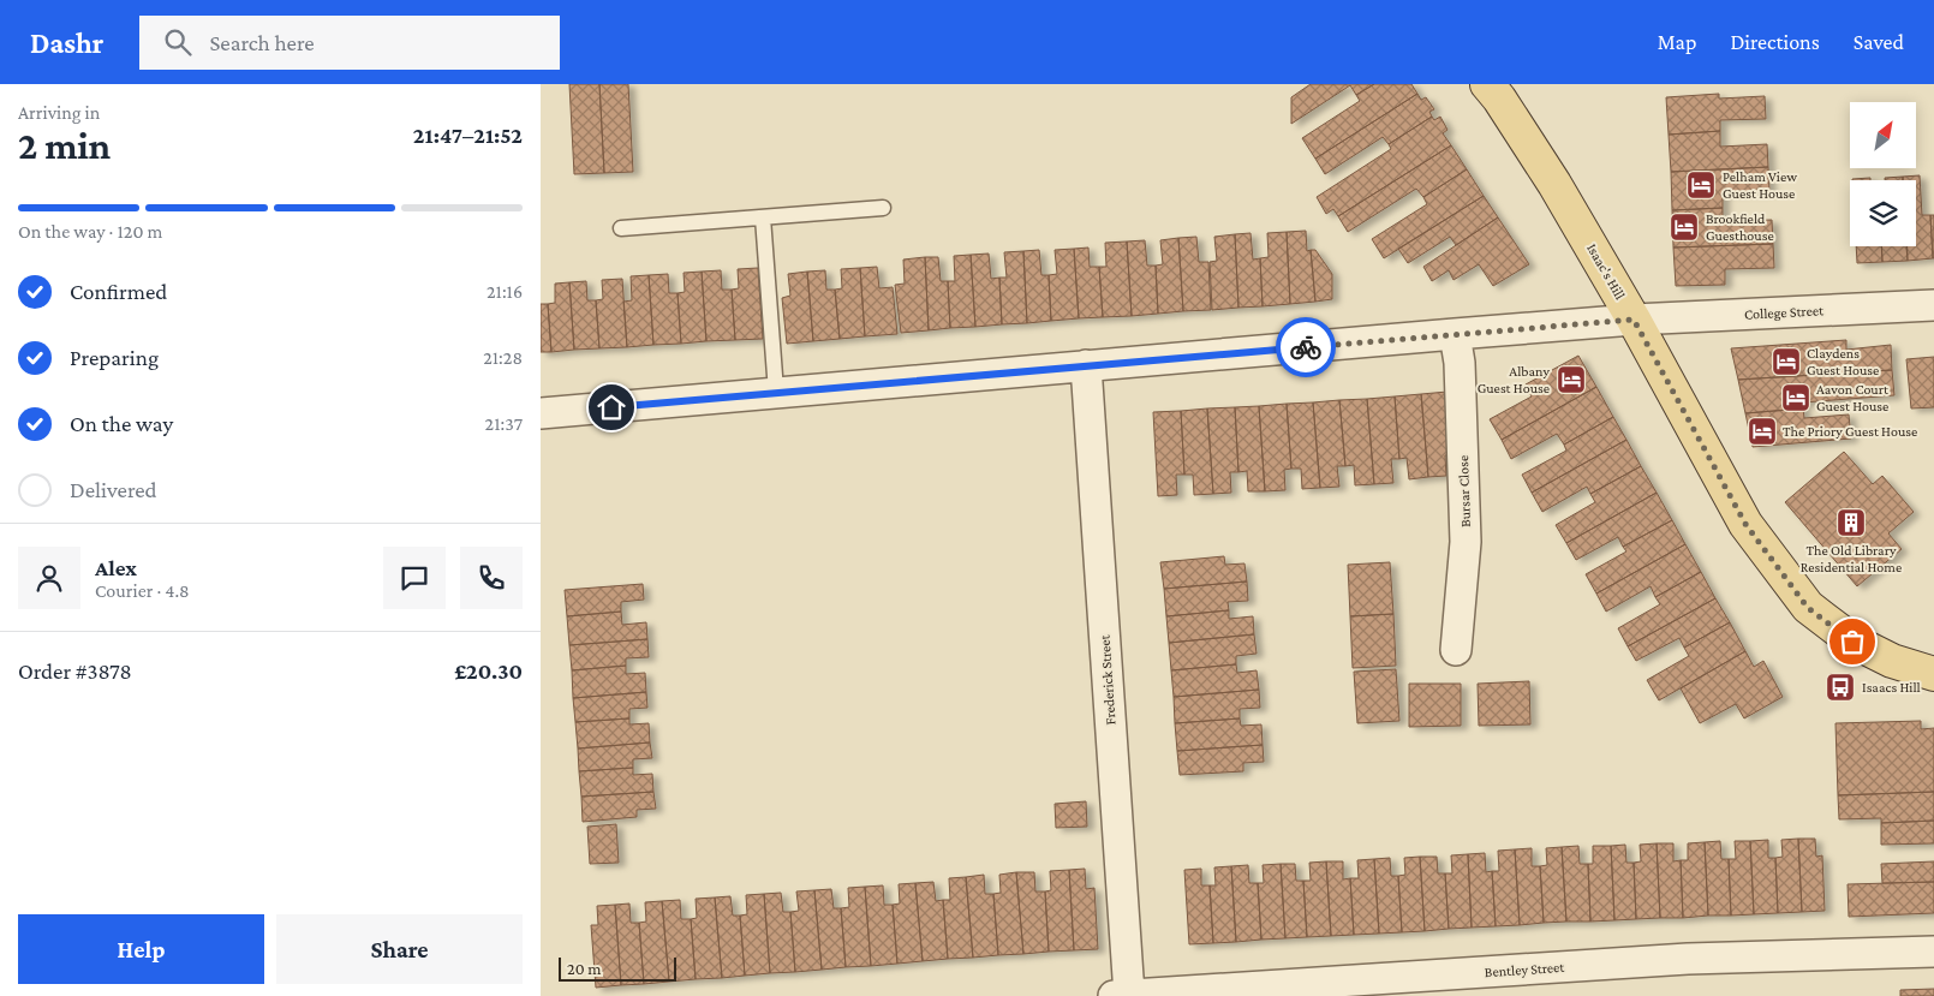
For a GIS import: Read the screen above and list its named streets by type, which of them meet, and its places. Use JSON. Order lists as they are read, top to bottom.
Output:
{
  "streets": {
    "main road": ["Isaac's Hill"],
    "street": [
      "College Street",
      "Bursar Close",
      "Frederick Street",
      "Bentley Street"
    ]
  },
  "crossings": [
    ["Isaac's Hill", "College Street"],
    ["College Street", "Bursar Close"],
    ["College Street", "Frederick Street"],
    ["Frederick Street", "Bentley Street"]
  ],
  "places": {
    "hotel": [
      "Pelham View Guest House",
      "Brookfield Guesthouse",
      "Claydens Guest House",
      "Albany Guest House",
      "Aavon Court Guest House",
      "The Priory Guest House"
    ],
    "building": ["The Old Library Residential Home"],
    "bus stop": ["Isaacs Hill"]
  },
  "scale_bar": "20 m",
  "north": "top right",
  "page": {
    "header": "Dashr",
    "search": "Search here",
    "nav": ["Map", "Directions", "Saved"],
    "heading": ["2 min", "Arriving in", "21:47–21:52"],
    "panel": [
      "Alex",
      "Courier · 4.8",
      "Order #3878",
      "£20.30"
    ],
    "bar": "On the way · 120 m",
    "list": [
      ["Confirmed", "21:16"],
      ["Preparing", "21:28"],
      ["On the way", "21:37"],
      "Delivered"
    ],
    "buttons": ["Help", "Share"],
    "scale": "20 m"
  }
}
